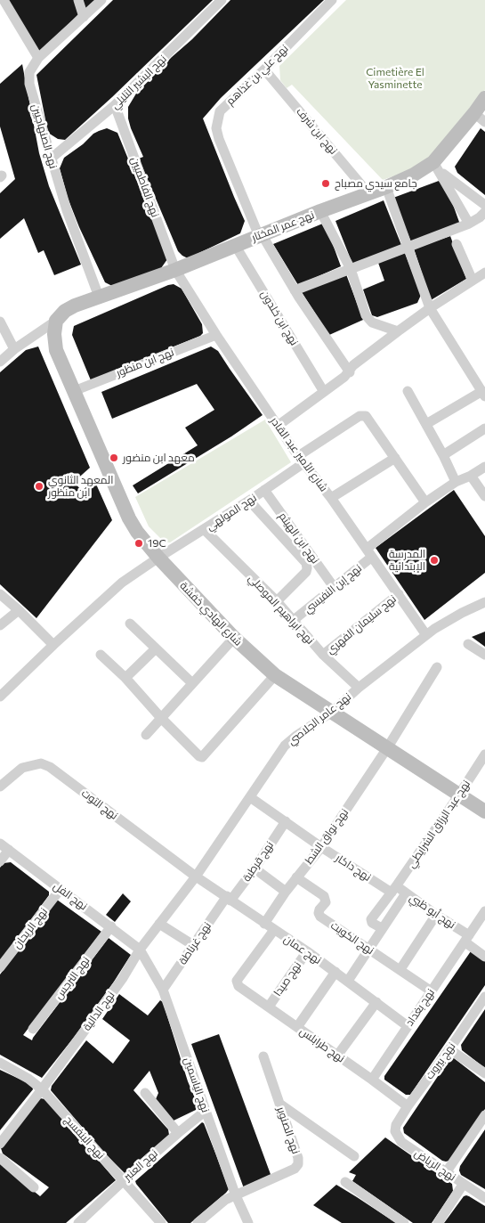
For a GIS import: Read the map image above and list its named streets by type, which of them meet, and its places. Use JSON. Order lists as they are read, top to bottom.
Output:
{
  "streets": {
    "street": [
      "نهج علي بن غذاهم",
      "نهج البشير التليلي",
      "نهج ابن شرف",
      "نهج الصنهاجيين",
      "نهج الفاطميين",
      "نهج عمر المختار",
      "نهج ابن خلدون",
      "نهج ابن منظور",
      "شارع الأمير عبد القادر",
      "نهج المولهي",
      "نهج ابن الهيثم",
      "نهج إبن النفيسي",
      "نهج ابراهيم الموصلي",
      "شارع الهادي خفشة",
      "نهج سليمان الفهري",
      "نهج عامر الجلاصي",
      "نهج التوت",
      "نهج عبد الرزاق الشرايطي",
      "نهج نواق الشط",
      "نهج قرطبة",
      "نهج داكار",
      "نهج الفل",
      "نهج أبو ظبي",
      "نهج الريحان",
      "نهج الكويت",
      "نهج غرناطة",
      "نهج عمان",
      "نهج النرجس",
      "نهج صيدا",
      "نهج بغداد",
      "نهج الدالية",
      "نهج طرابلس",
      "نهج بيروت",
      "نهج الياسمين",
      "نهج الصنوبر",
      "نهج البنفسج",
      "نهج العنبر",
      "نهج الرياض"
    ]
  },
  "crossings": [
    ["نهج علي بن غذاهم", "نهج ابن شرف"],
    ["نهج علي بن غذاهم", "نهج عمر المختار"],
    ["نهج البشير التليلي", "نهج الصنهاجيين"],
    ["نهج البشير التليلي", "نهج الفاطميين"],
    ["نهج ابن شرف", "نهج عمر المختار"],
    ["نهج الصنهاجيين", "نهج عمر المختار"],
    ["نهج الفاطميين", "نهج عمر المختار"],
    ["نهج الفاطميين", "شارع الأمير عبد القادر"],
    ["نهج عمر المختار", "نهج ابن خلدون"],
    ["نهج عمر المختار", "شارع الأمير عبد القادر"],
    ["نهج عمر المختار", "شارع الهادي خفشة"],
    ["نهج ابن منظور", "شارع الأمير عبد القادر"],
    ["نهج ابن منظور", "شارع الهادي خفشة"],
    ["شارع الأمير عبد القادر", "نهج المولهي"],
    ["شارع الأمير عبد القادر", "نهج إبن النفيسي"],
    ["شارع الأمير عبد القادر", "نهج سليمان الفهري"],
    ["شارع الأمير عبد القادر", "نهج عامر الجلاصي"],
    ["نهج المولهي", "نهج ابن الهيثم"],
    ["نهج المولهي", "نهج ابراهيم الموصلي"],
    ["نهج المولهي", "شارع الهادي خفشة"],
    ["نهج ابن الهيثم", "نهج إبن النفيسي"],
    ["نهج إبن النفيسي", "نهج ابراهيم الموصلي"],
    ["نهج ابراهيم الموصلي", "نهج سليمان الفهري"],
    ["نهج ابراهيم الموصلي", "نهج عامر الجلاصي"],
    ["شارع الهادي خفشة", "نهج عامر الجلاصي"],
    ["شارع الهادي خفشة", "نهج عبد الرزاق الشرايطي"],
    ["شارع الهادي خفشة", "نهج نواق الشط"],
    ["نهج عامر الجلاصي", "نهج التوت"],
    ["نهج عامر الجلاصي", "نهج داكار"],
    ["نهج عامر الجلاصي", "نهج عمان"],
    ["نهج عامر الجلاصي", "نهج الدالية"],
    ["نهج التوت", "نهج عمان"],
    ["نهج التوت", "نهج الدالية"],
    ["نهج عبد الرزاق الشرايطي", "نهج داكار"],
    ["نهج عبد الرزاق الشرايطي", "نهج أبو ظبي"],
    ["نهج نواق الشط", "نهج داكار"],
    ["نهج نواق الشط", "نهج الكويت"],
    ["نهج نواق الشط", "نهج عمان"],
    ["نهج قرطبة", "نهج داكار"],
    ["نهج قرطبة", "نهج غرناطة"],
    ["نهج قرطبة", "نهج عمان"],
    ["نهج داكار", "نهج أبو ظبي"],
    ["نهج الفل", "نهج الريحان"],
    ["نهج الفل", "نهج النرجس"],
    ["نهج الفل", "نهج الدالية"],
    ["نهج الفل", "نهج الياسمين"],
    ["نهج أبو ظبي", "نهج بغداد"],
    ["نهج الكويت", "نهج بغداد"],
    ["نهج غرناطة", "نهج عمان"],
    ["نهج غرناطة", "نهج الياسمين"],
    ["نهج عمان", "نهج صيدا"],
    ["نهج عمان", "نهج بغداد"],
    ["نهج عمان", "نهج الدالية"],
    ["نهج عمان", "نهج طرابلس"],
    ["نهج صيدا", "نهج طرابلس"],
    ["نهج بغداد", "نهج طرابلس"],
    ["نهج الدالية", "نهج الياسمين"],
    ["نهج الدالية", "نهج البنفسج"],
    ["نهج طرابلس", "نهج بيروت"],
    ["نهج بيروت", "نهج الرياض"],
    ["نهج الياسمين", "نهج الصنوبر"],
    ["نهج الياسمين", "نهج العنبر"],
    ["نهج البنفسج", "نهج العنبر"]
  ],
  "parks": ["Cimetière El Yasminette"],
  "places": [
    "جامع سيدي مصباح",
    "معهد ابن منضور",
    "المعهد الثانوي ابن منظور",
    "19C",
    "المدرسة الإبتدائية"
  ]
}
